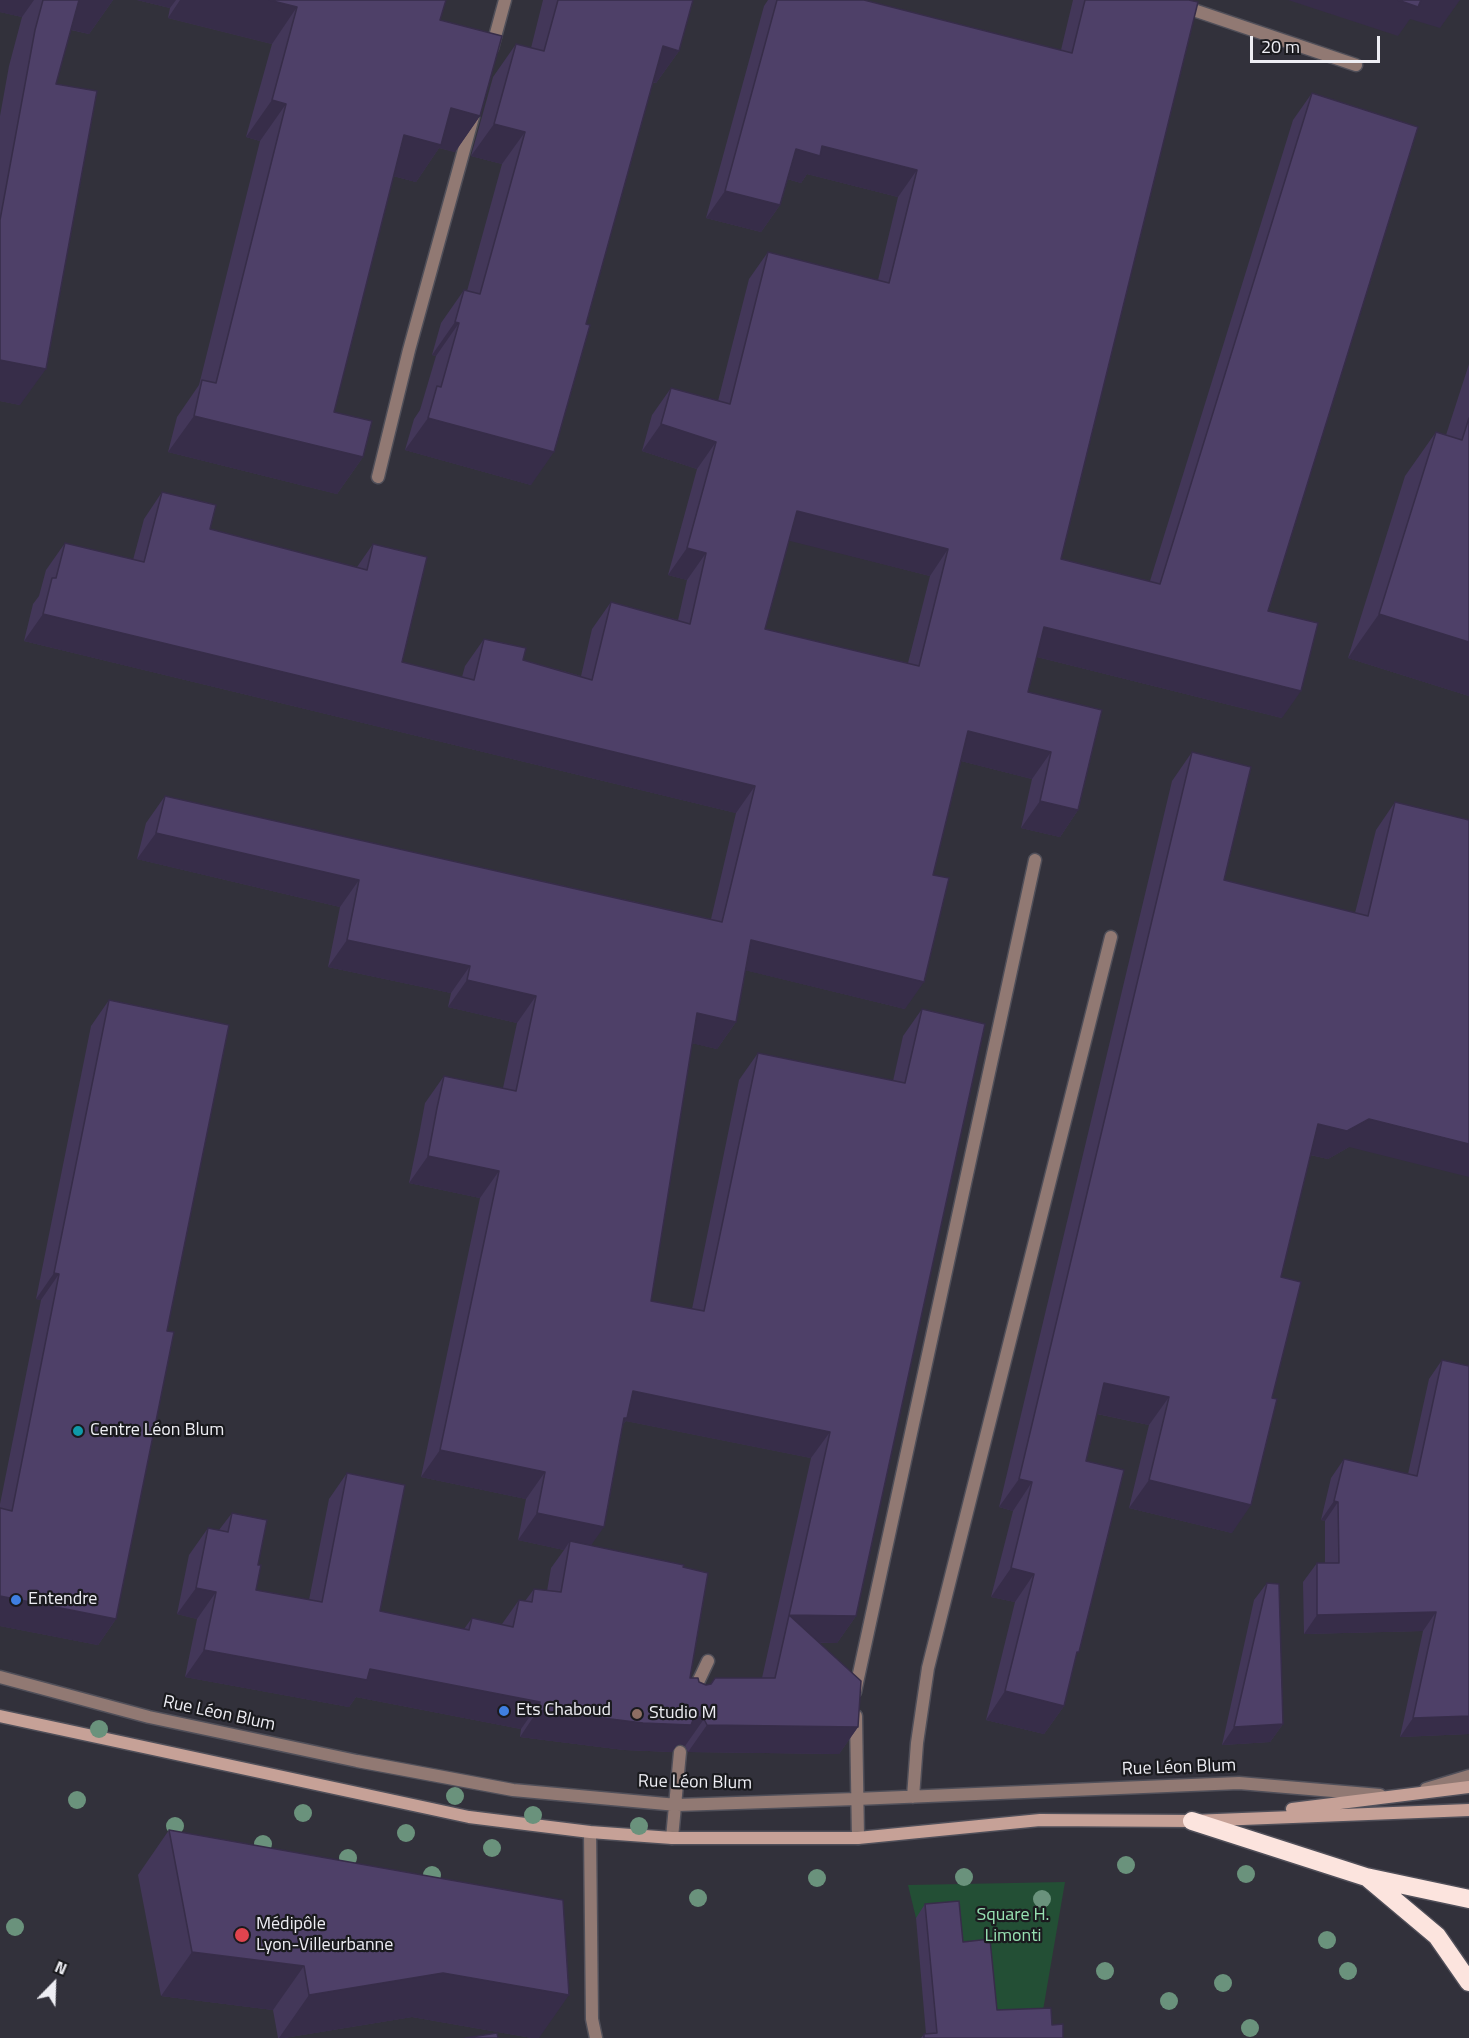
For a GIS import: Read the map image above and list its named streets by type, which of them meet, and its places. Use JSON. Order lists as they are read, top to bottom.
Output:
{
  "streets": {
    "main road": ["Rue Léon Blum"]
  },
  "parks": ["Square H. Limonti"],
  "places": [
    "Centre Léon Blum",
    "Entendre",
    "Ets Chaboud",
    "Studio M",
    "Médipôle Lyon-Villeurbanne"
  ],
  "scale_bar": "20 m",
  "north": "top right"
}
